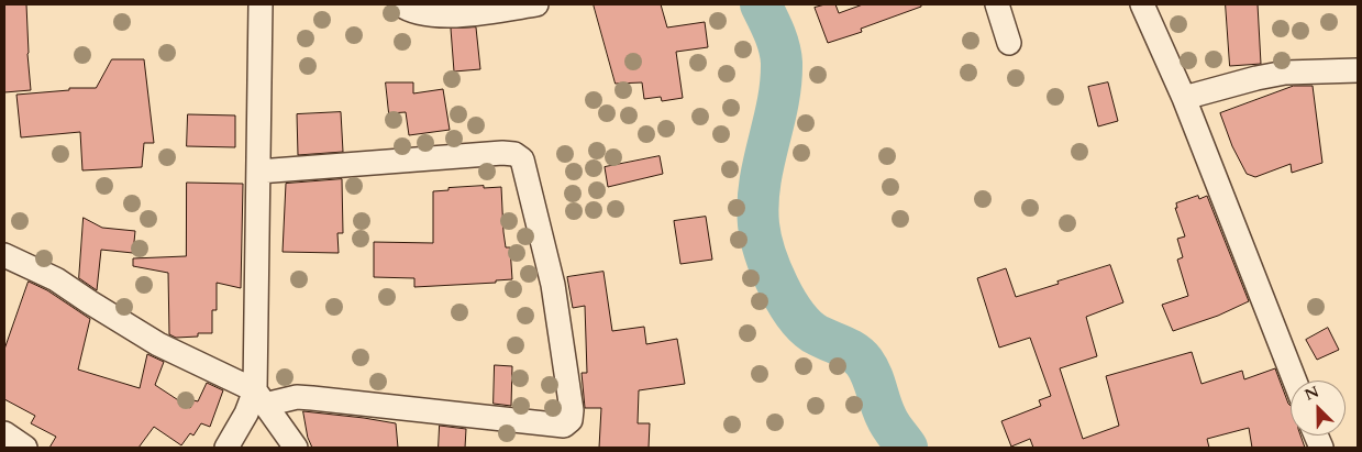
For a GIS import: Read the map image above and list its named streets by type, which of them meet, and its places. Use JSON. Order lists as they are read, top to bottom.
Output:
{
  "north": "top left"
}
